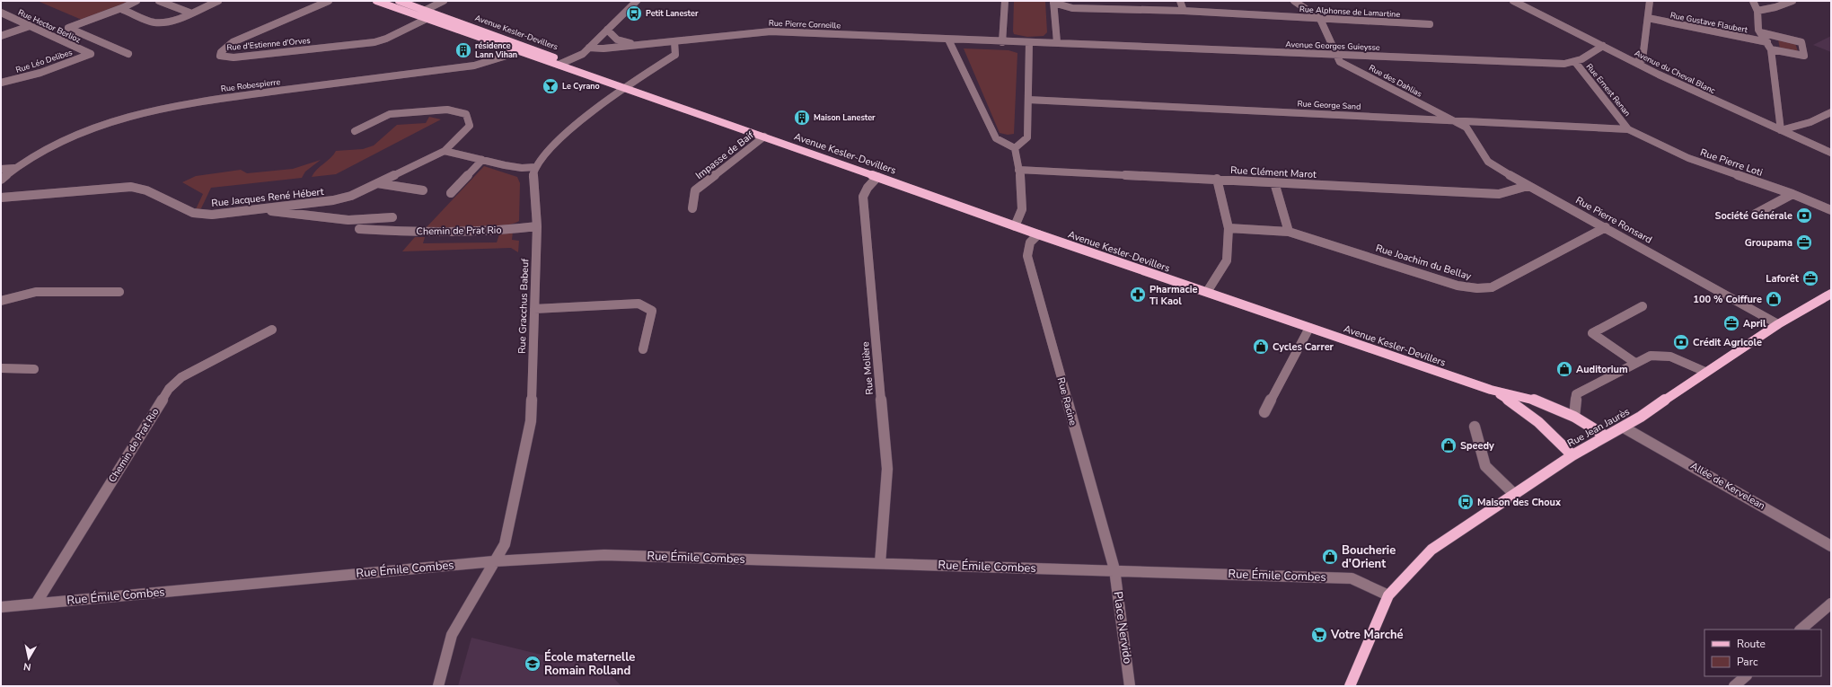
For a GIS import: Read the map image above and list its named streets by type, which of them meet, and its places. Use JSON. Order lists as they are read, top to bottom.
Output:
{
  "streets": {
    "main road": ["Avenue Kesler-Devillers", "Rue Jean Jaurès"],
    "street": [
      "Rue Alphonse de Lamartine",
      "Rue Gustave Flaubert",
      "Rue Pierre Corneille",
      "Rue Hector Berlioz",
      "Rue d'Estienne d'Orves",
      "Avenue Georges Guieysse",
      "Rue Léo Delibes",
      "Avenue du Cheval Blanc",
      "Rue des Dahlias",
      "Rue Robespierre",
      "Rue Ernest Renan",
      "Rue George Sand",
      "Impasse de Baif",
      "Rue Pierre Loti",
      "Rue Clément Marot",
      "Rue Jacques René Hébert",
      "Rue Pierre Ronsard",
      "Chemin de Prat Rio",
      "Rue Joachim du Bellay",
      "Rue Gracchus Babeuf",
      "Rue Molière",
      "Rue Racine",
      "Allée de Kervelean",
      "Rue Émile Combes",
      "Place Nervido"
    ]
  },
  "crossings": [
    ["Rue Pierre Corneille", "Avenue Georges Guieysse"],
    ["Rue Hector Berlioz", "Rue Léo Delibes"],
    ["Avenue Kesler-Devillers", "Rue d'Estienne d'Orves"],
    ["Avenue Kesler-Devillers", "Rue Robespierre"],
    ["Avenue Kesler-Devillers", "Impasse de Baif"],
    ["Avenue Kesler-Devillers", "Rue Molière"],
    ["Avenue Kesler-Devillers", "Rue Racine"],
    ["Avenue Kesler-Devillers", "Rue Jean Jaurès"],
    ["Avenue Georges Guieysse", "Avenue du Cheval Blanc"],
    ["Avenue Georges Guieysse", "Rue des Dahlias"],
    ["Avenue Georges Guieysse", "Rue Ernest Renan"],
    ["Rue des Dahlias", "Rue George Sand"],
    ["Rue des Dahlias", "Rue Pierre Ronsard"],
    ["Rue Ernest Renan", "Rue George Sand"],
    ["Rue Ernest Renan", "Rue Pierre Loti"],
    ["Rue George Sand", "Rue Pierre Loti"],
    ["Rue George Sand", "Rue Pierre Ronsard"],
    ["Rue Clément Marot", "Rue Pierre Ronsard"],
    ["Rue Pierre Ronsard", "Rue Joachim du Bellay"],
    ["Rue Pierre Ronsard", "Rue Jean Jaurès"],
    ["Chemin de Prat Rio", "Rue Gracchus Babeuf"],
    ["Chemin de Prat Rio", "Rue Émile Combes"],
    ["Rue Gracchus Babeuf", "Rue Émile Combes"],
    ["Rue Molière", "Rue Émile Combes"],
    ["Rue Racine", "Rue Émile Combes"],
    ["Rue Racine", "Place Nervido"],
    ["Rue Jean Jaurès", "Allée de Kervelean"],
    ["Rue Jean Jaurès", "Rue Émile Combes"],
    ["Rue Émile Combes", "Place Nervido"]
  ],
  "places": {
    "bus stop": ["Petit Lanester", "Maison des Choux"],
    "building": ["résidence Lann Vihan", "Maison Lanester"],
    "bar": ["Le Cyrano"],
    "bank": ["Société Générale", "Crédit Agricole"],
    "office": ["Groupama", "Laforêt", "April"],
    "pharmacy": ["Pharmacie Ti Kaol"],
    "shop": [
      "100 % Coiffure",
      "Cycles Carrer",
      "Auditorium",
      "Speedy",
      "Boucherie d'Orient"
    ],
    "supermarket": ["Votre Marché"],
    "school or university": ["École maternelle Romain Rolland"]
  },
  "legend": ["Route", "Parc"],
  "north": "bottom"
}
